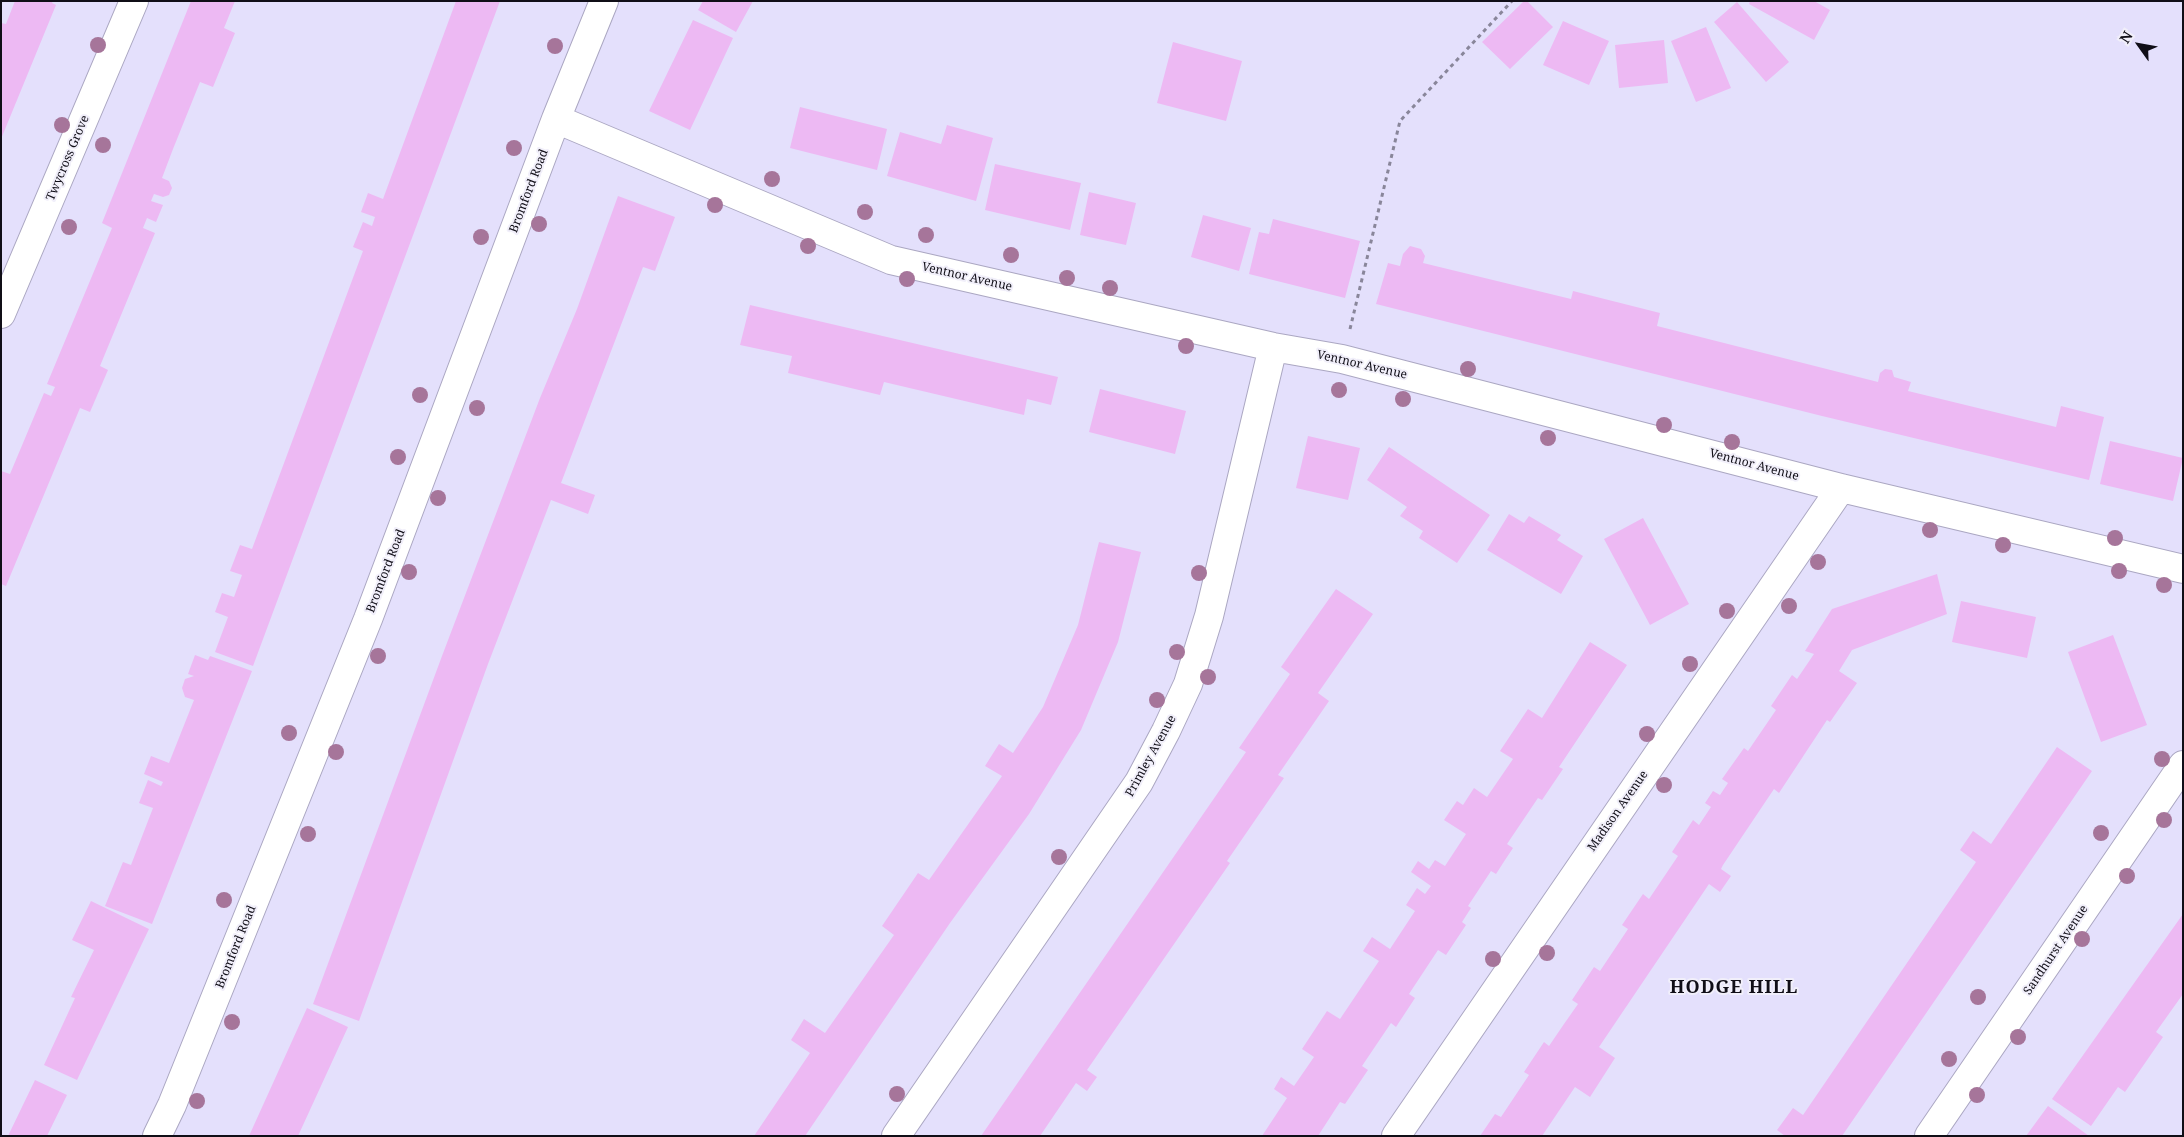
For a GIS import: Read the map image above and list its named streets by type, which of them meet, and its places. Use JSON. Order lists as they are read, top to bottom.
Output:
{
  "streets": {
    "street": [
      "Twycross Grove",
      "Bromford Road",
      "Ventnor Avenue",
      "Primley Avenue",
      "Madison Avenue",
      "Sandhurst Avenue"
    ]
  },
  "crossings": [
    ["Bromford Road", "Ventnor Avenue"],
    ["Ventnor Avenue", "Primley Avenue"],
    ["Ventnor Avenue", "Madison Avenue"]
  ],
  "districts": ["HODGE HILL"],
  "north": "top left"
}
